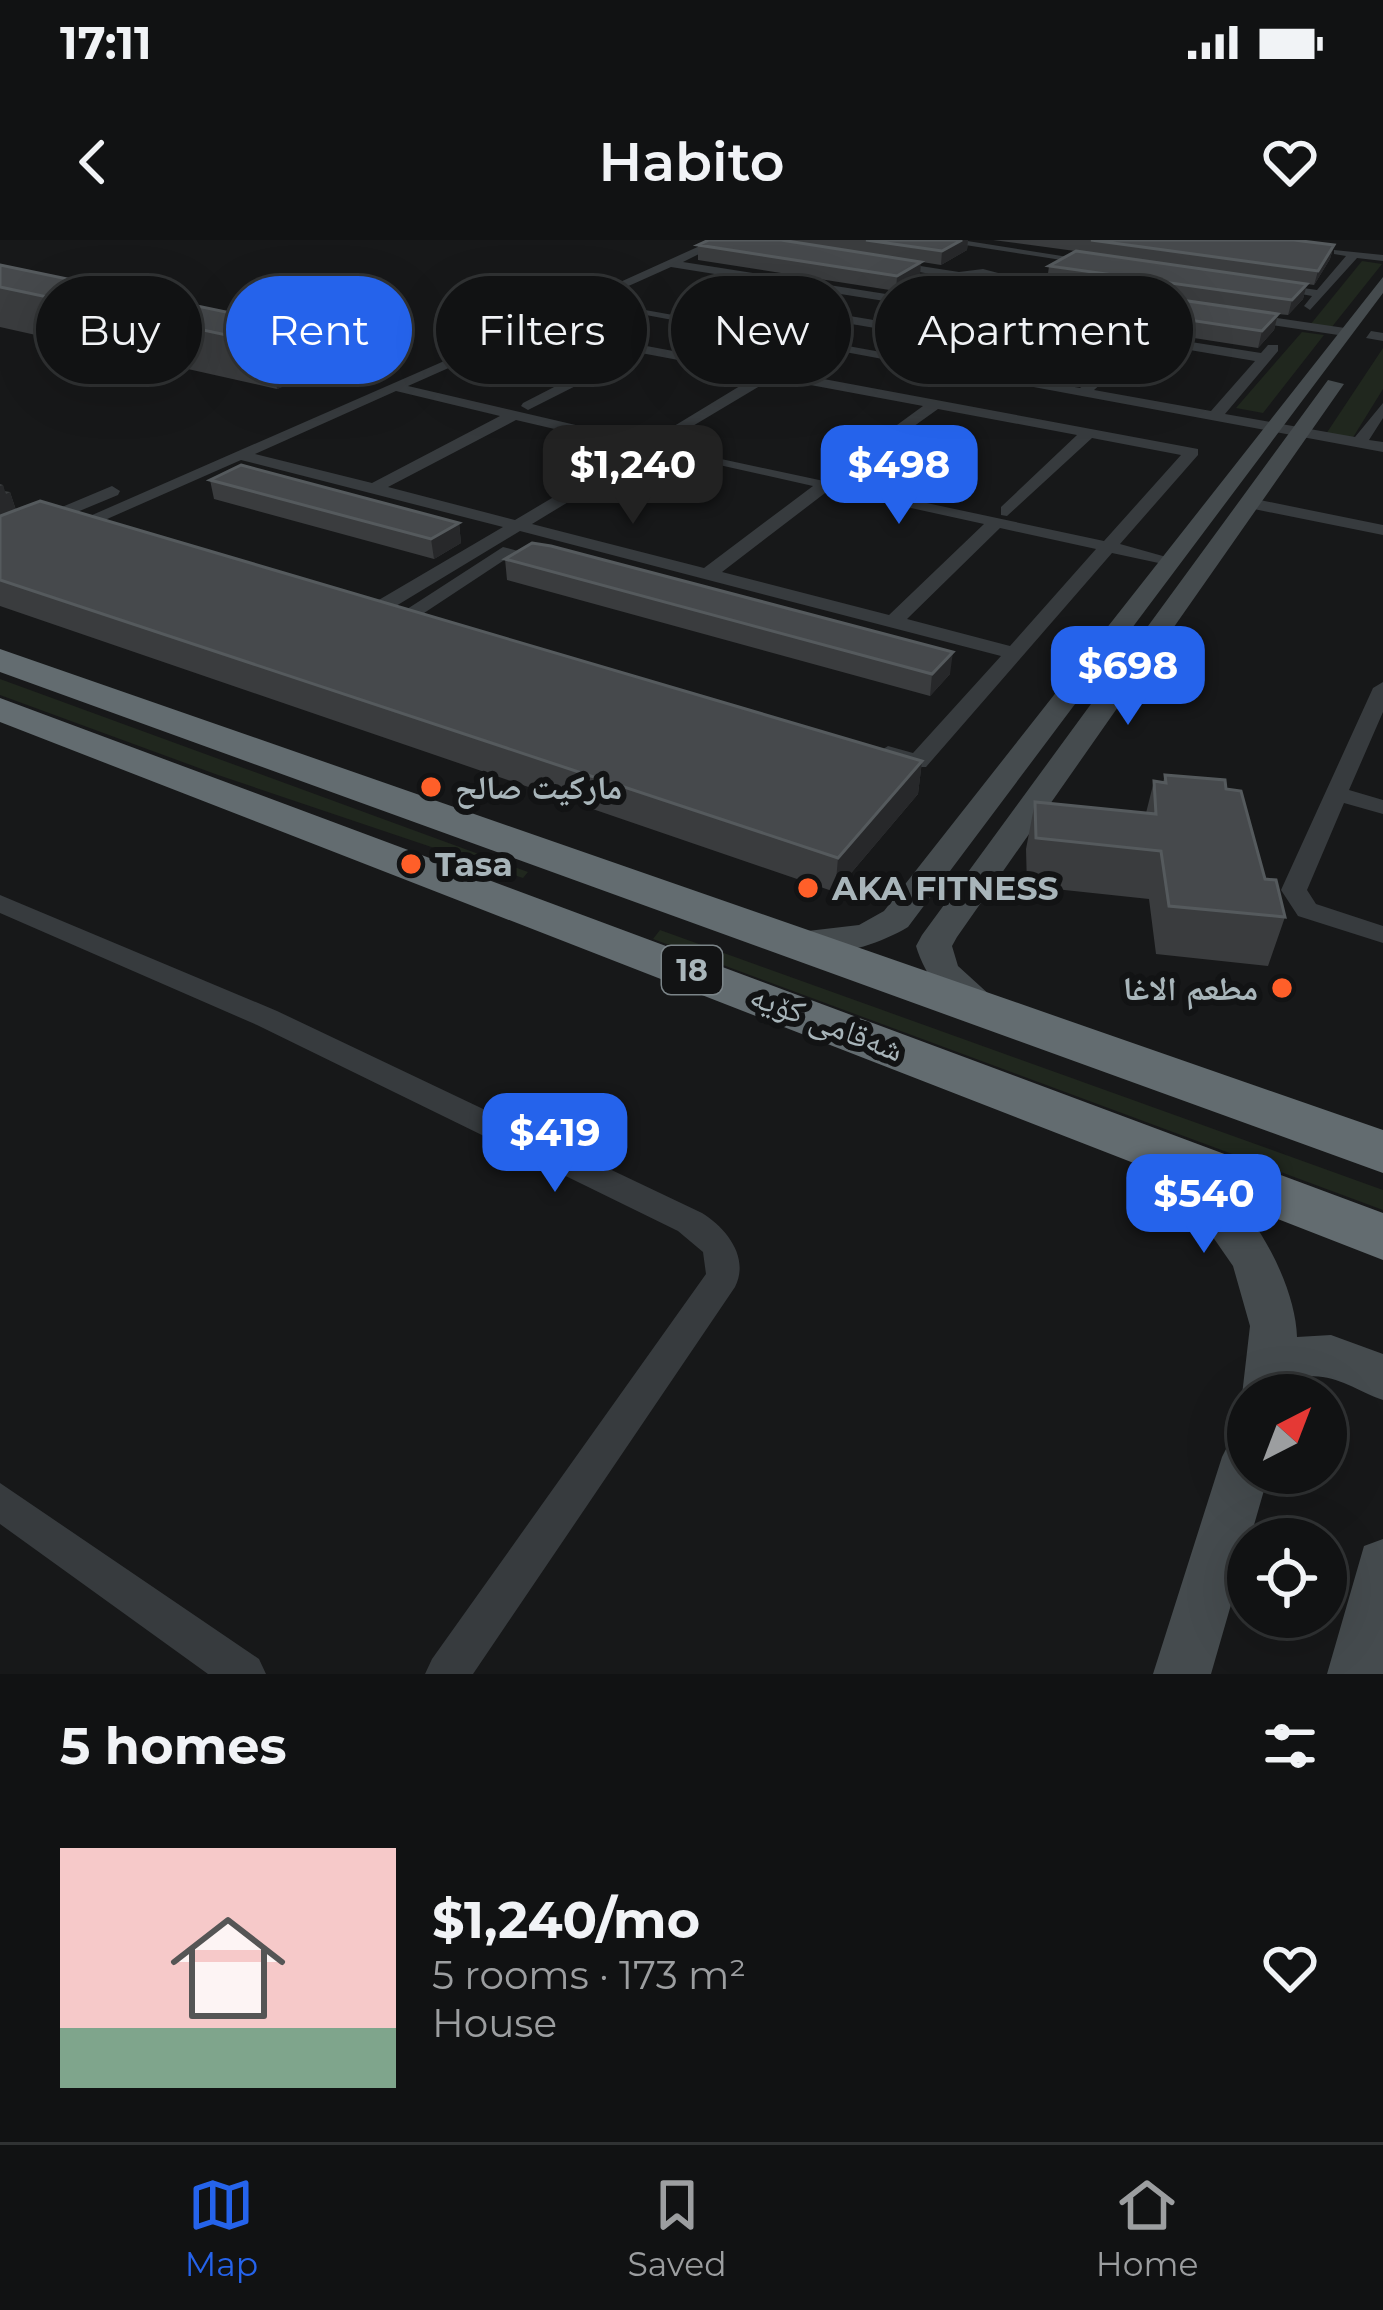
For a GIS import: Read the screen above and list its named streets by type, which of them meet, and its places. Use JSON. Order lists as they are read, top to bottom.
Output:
{
  "streets": {
    "highway": ["18", "شەقامی کۆیە"]
  },
  "places": [
    "ماركيت صالح",
    "Tasa",
    "AKA FITNESS",
    "مطعم الاغا"
  ],
  "north": "top right",
  "page": {
    "status": "17:11",
    "header": "Habito",
    "chip": [
      "Buy",
      "Rent",
      "Filters",
      "New",
      "Apartment"
    ],
    "price": [
      "$1,240",
      "$498",
      "$698",
      "$419",
      "$540"
    ],
    "heading": "5 homes",
    "list": [
      {
        "name": "$1,240/mo",
        "note": "5 rooms · 173 m² · House"
      }
    ],
    "tabs": ["Map", "Saved", "Home"]
  }
}
